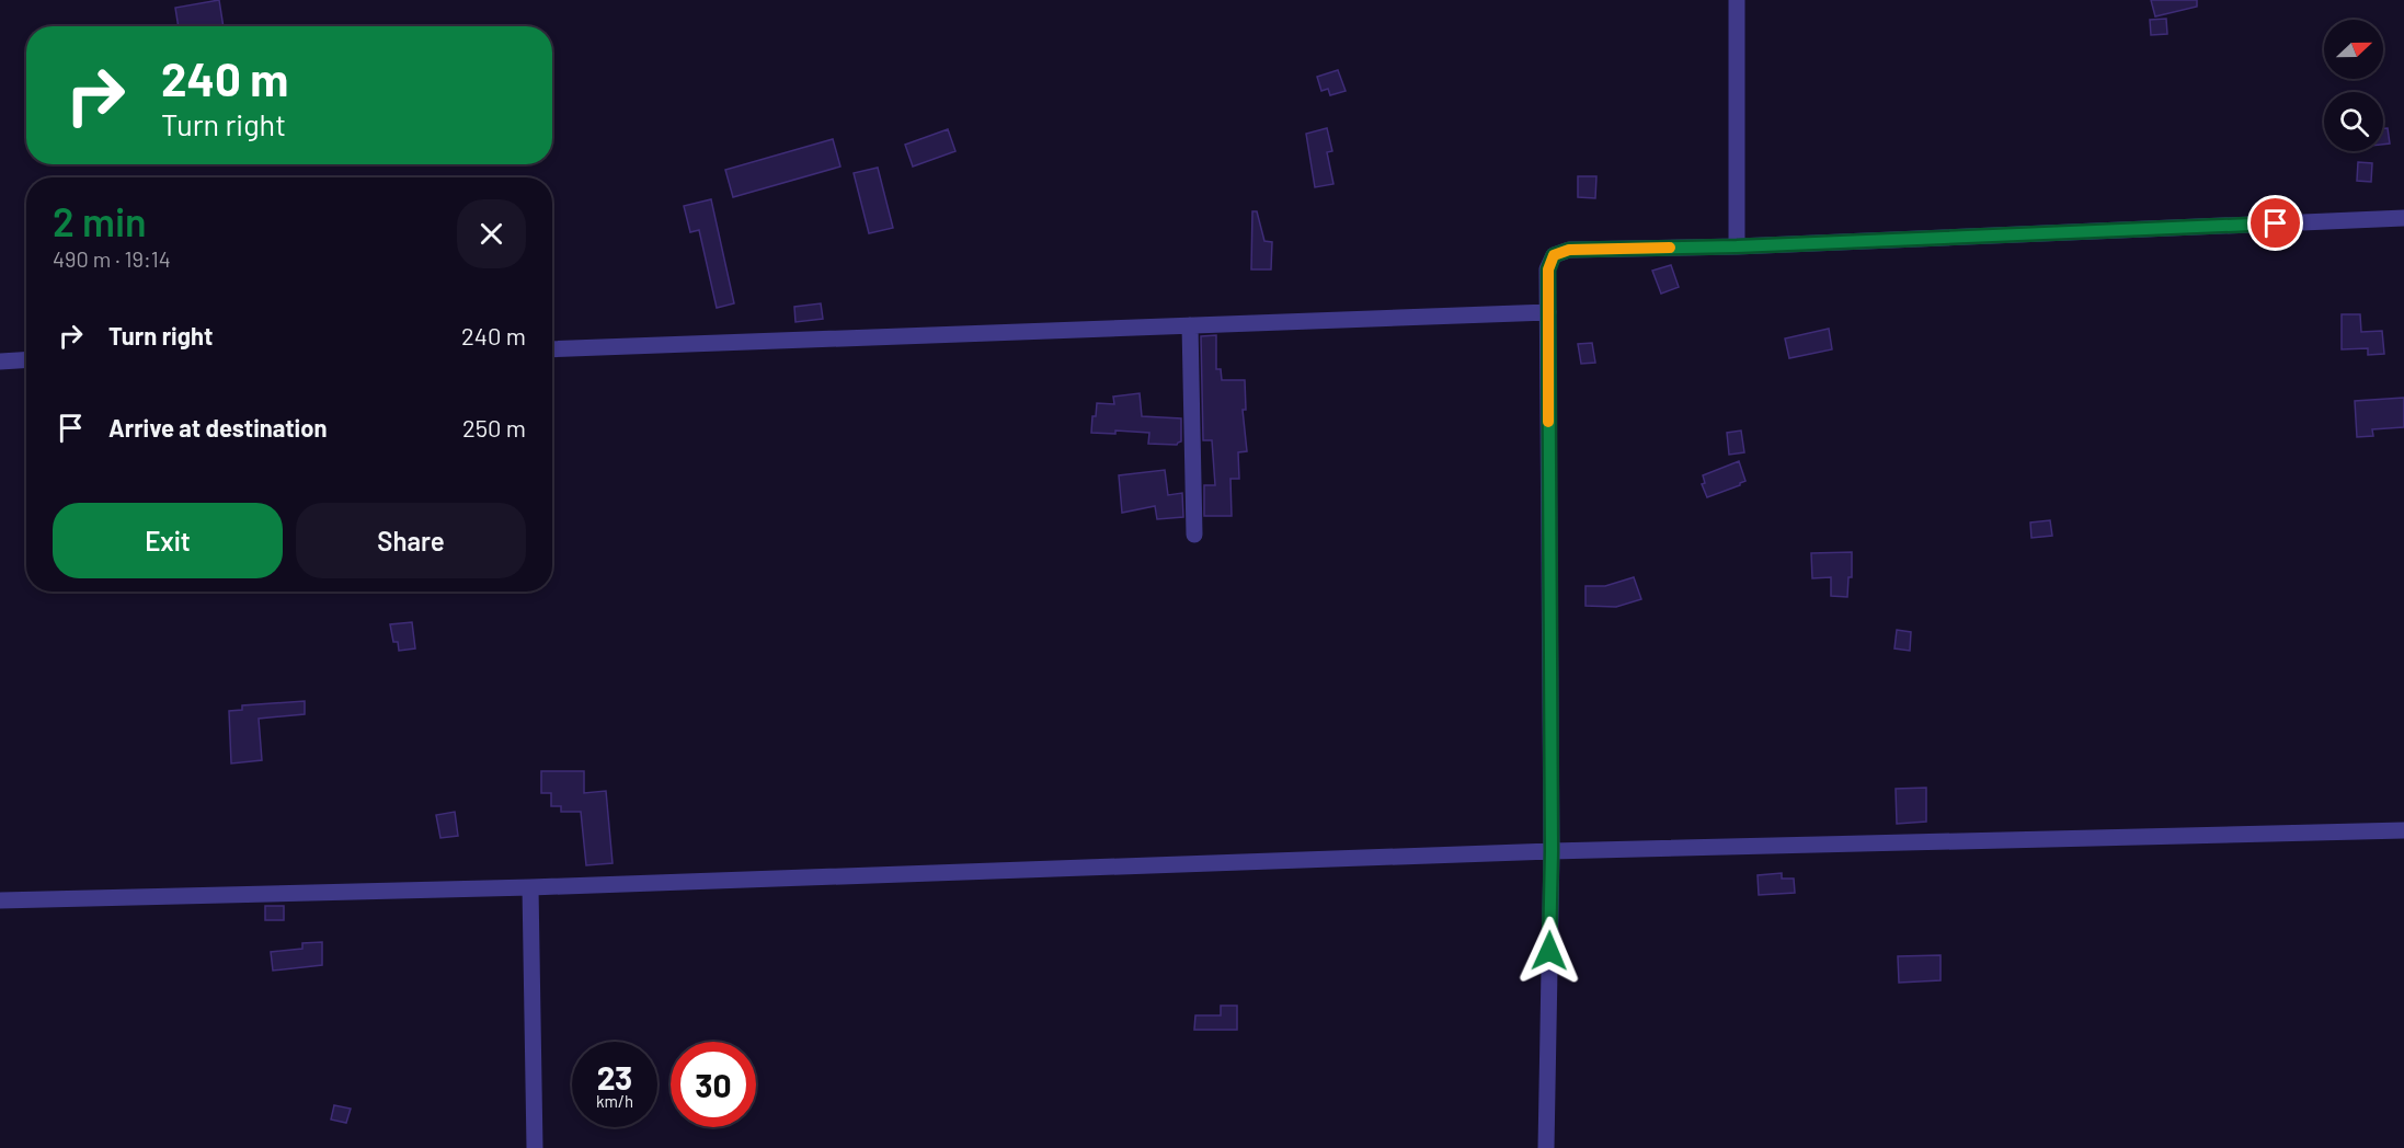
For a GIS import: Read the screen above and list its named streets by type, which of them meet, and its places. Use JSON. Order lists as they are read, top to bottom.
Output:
{
  "north": "right",
  "page": {
    "turn": ["240 m", "Turn right"],
    "heading": ["2 min", "490 m · 19:14"],
    "list": [
      {
        "name": "Turn right",
        "value": "240 m"
      },
      {
        "name": "Arrive at destination",
        "value": "250 m"
      }
    ],
    "buttons": ["Exit", "Share"],
    "speed": "23 km/h",
    "limit": "30"
  }
}
